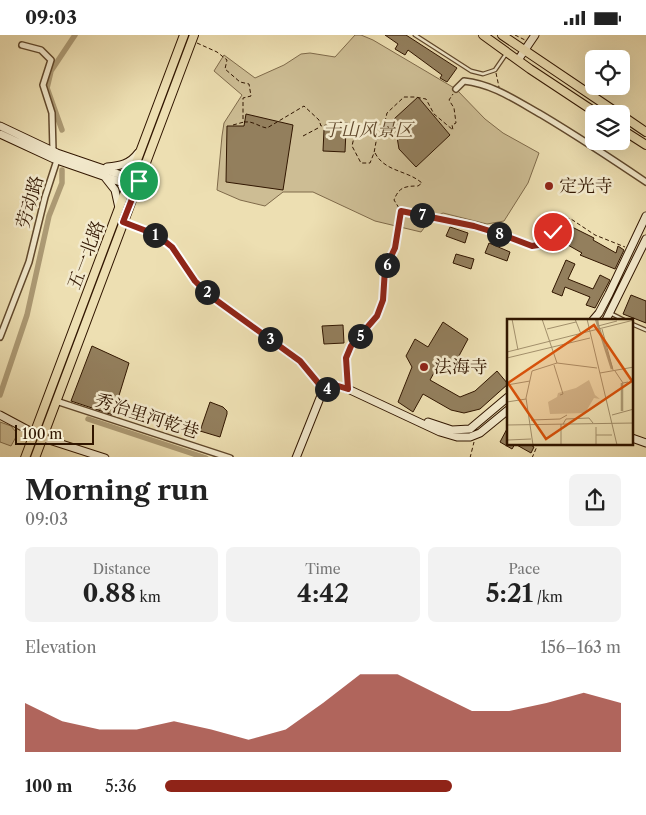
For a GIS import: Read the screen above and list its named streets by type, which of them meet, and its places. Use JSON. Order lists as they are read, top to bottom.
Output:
{
  "streets": {
    "main road": ["五一北路"],
    "street": ["劳动路", "秀治里河乾巷"]
  },
  "crossings": [
    ["五一北路", "秀治里河乾巷"]
  ],
  "parks": ["于山风景区"],
  "places": ["定光寺", "法海寺"],
  "scale_bar": "100 m",
  "page": {
    "status": "09:03",
    "pins": [
      "7",
      "8",
      "1",
      "6",
      "2",
      "5",
      "3",
      "4"
    ],
    "scale": "100 m",
    "heading": ["Morning run", "09:03"],
    "stats": [
      ["Distance", "0.88 km"],
      ["Time", "4:42"],
      ["Pace", "5:21 /km"]
    ],
    "chart": ["Elevation", "156–163 m"],
    "list": [
      {
        "name": "100 m",
        "note": "5:36"
      }
    ]
  }
}
